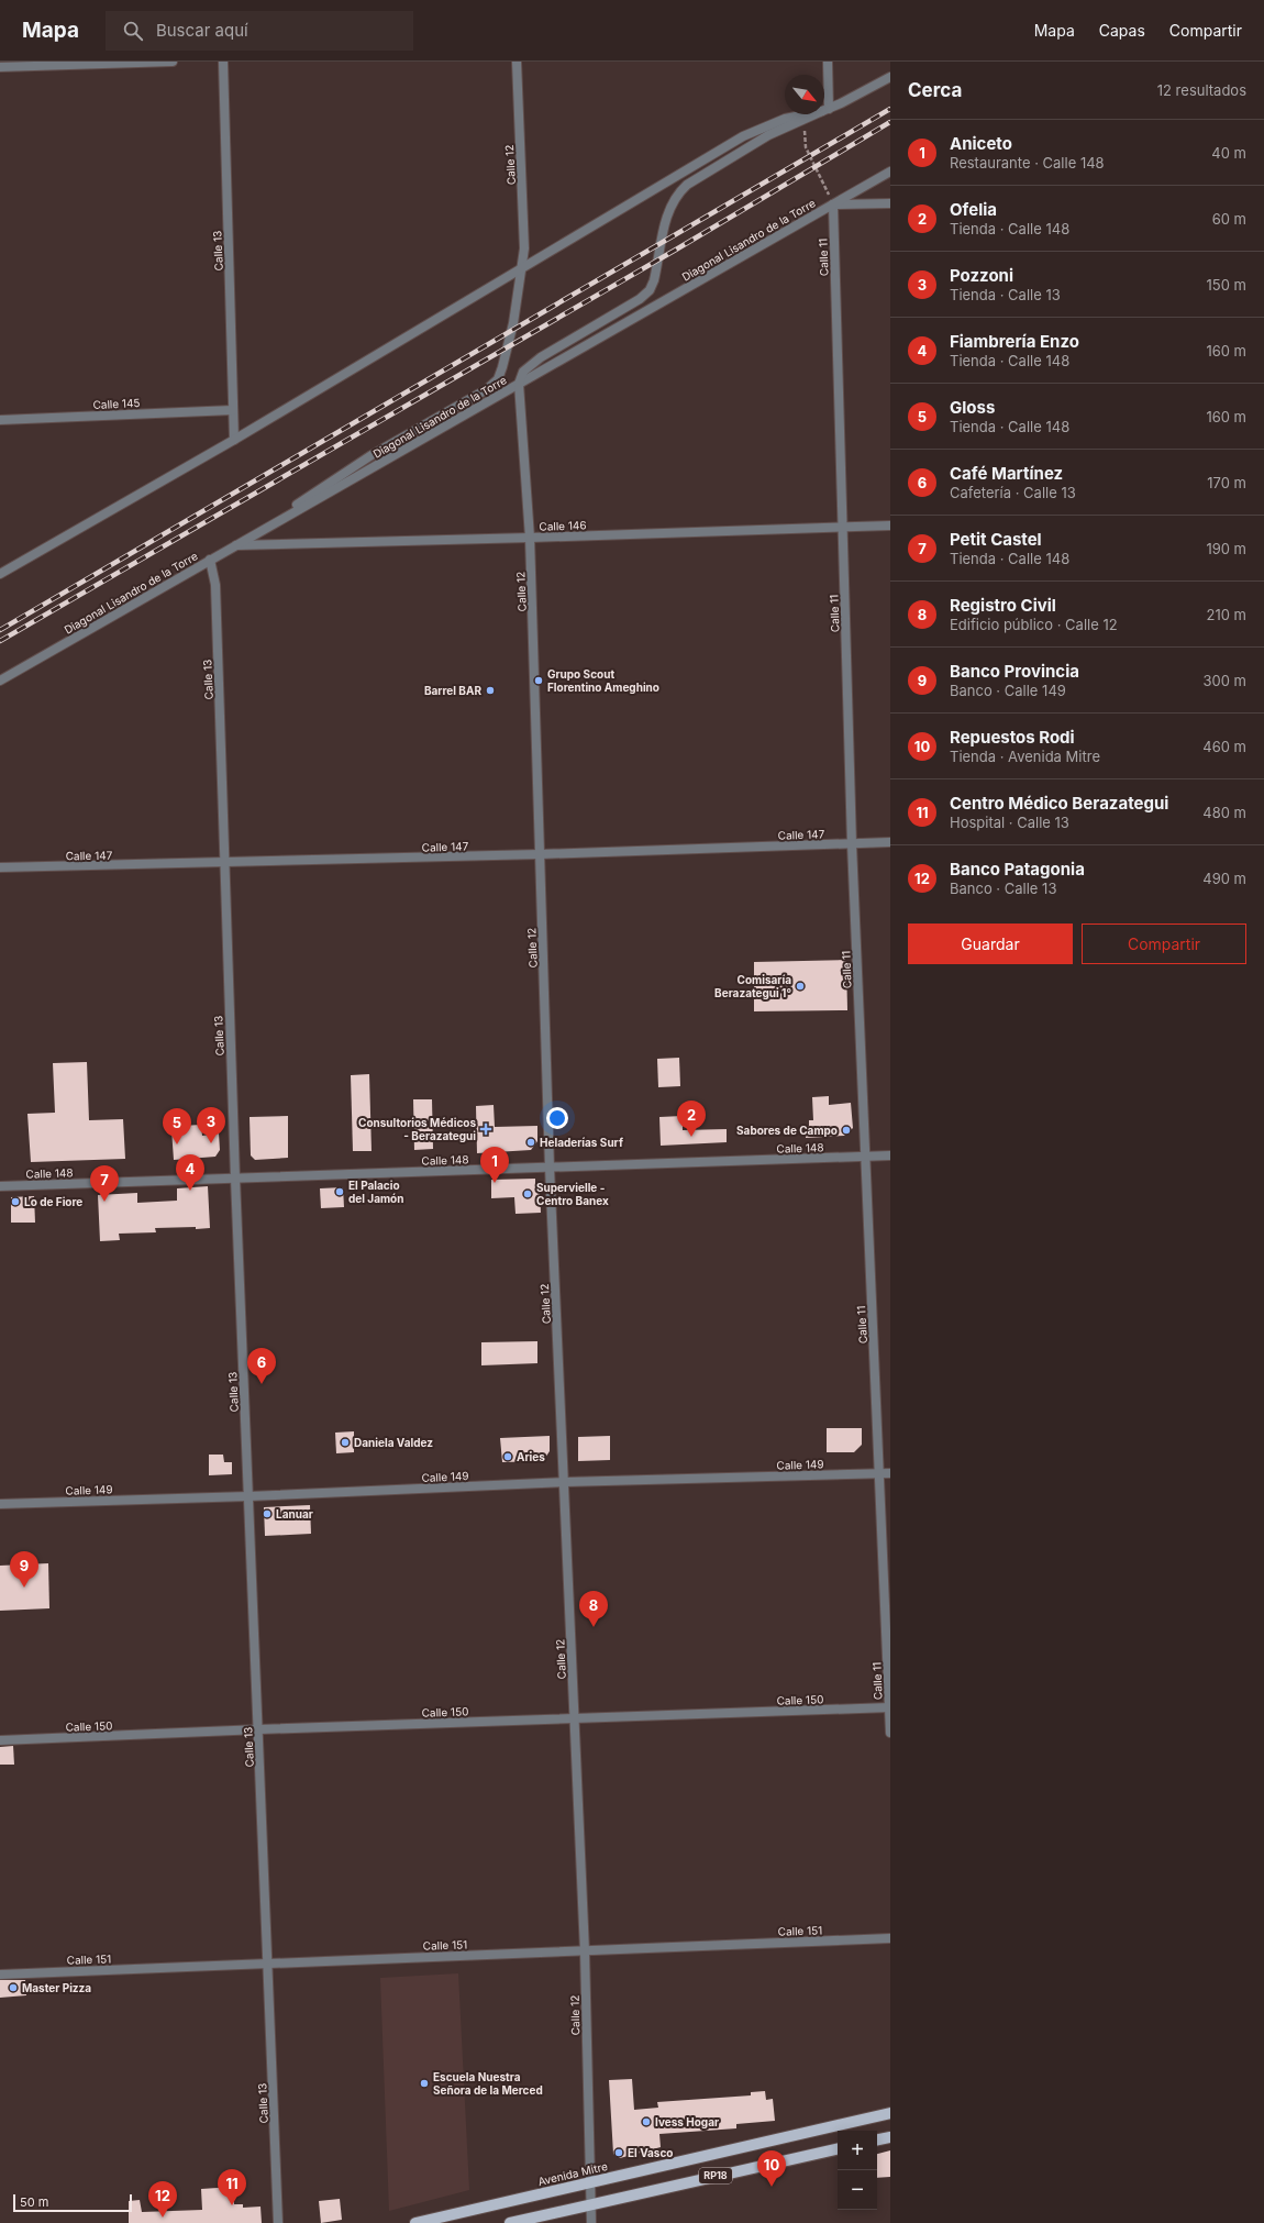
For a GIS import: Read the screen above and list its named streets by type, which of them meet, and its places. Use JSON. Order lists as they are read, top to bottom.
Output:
{
  "streets": {
    "main road": ["Avenida Mitre", "RP18"],
    "street": [
      "Calle 12",
      "Diagonal Lisandro de la Torre",
      "Calle 13",
      "Calle 11",
      "Calle 145",
      "Calle 146",
      "Calle 147",
      "Calle 148",
      "Calle 149",
      "Calle 150",
      "Calle 151"
    ]
  },
  "crossings": [
    ["Calle 12", "Diagonal Lisandro de la Torre"],
    ["Calle 12", "Calle 146"],
    ["Calle 12", "Calle 147"],
    ["Calle 12", "Calle 148"],
    ["Calle 12", "Calle 149"],
    ["Calle 12", "Calle 150"],
    ["Calle 12", "Calle 151"],
    ["Calle 12", "Avenida Mitre"],
    ["Calle 12", "RP18"],
    ["Diagonal Lisandro de la Torre", "Calle 13"],
    ["Diagonal Lisandro de la Torre", "Calle 11"],
    ["Diagonal Lisandro de la Torre", "Calle 146"],
    ["Calle 13", "Calle 145"],
    ["Calle 13", "Calle 147"],
    ["Calle 13", "Calle 148"],
    ["Calle 13", "Calle 149"],
    ["Calle 13", "Calle 150"],
    ["Calle 13", "Calle 151"],
    ["Calle 11", "Calle 146"],
    ["Calle 11", "Calle 147"],
    ["Calle 11", "Calle 148"],
    ["Calle 11", "Calle 149"],
    ["Calle 11", "Calle 150"]
  ],
  "places": {
    "other": [
      "Grupo Scout Florentino Ameghino",
      "Barrel BAR",
      "Comisaría Berazategui 1°",
      "Sabores de Campo",
      "Heladerías Surf",
      "El Palacio del Jamón",
      "Supervielle - Centro Banex",
      "Lo de Fiore",
      "Daniela Valdez",
      "Aries",
      "Lanuar",
      "Master Pizza",
      "Escuela Nuestra Señora de la Merced",
      "Ivess Hogar",
      "El Vasco"
    ],
    "health": ["Consultorios Médicos - Berazategui"]
  },
  "scale_bar": "50 m",
  "north": "bottom right",
  "page": {
    "header": "Mapa",
    "search": "Buscar aquí",
    "nav": ["Mapa", "Capas", "Compartir"],
    "heading": ["Cerca", "12 resultados"],
    "list": [
      {
        "mark": "1",
        "name": "Aniceto",
        "note": "Restaurante · Calle 148",
        "value": "40 m"
      },
      {
        "mark": "2",
        "name": "Ofelia",
        "note": "Tienda · Calle 148",
        "value": "60 m"
      },
      {
        "mark": "3",
        "name": "Pozzoni",
        "note": "Tienda · Calle 13",
        "value": "150 m"
      },
      {
        "mark": "4",
        "name": "Fiambrería Enzo",
        "note": "Tienda · Calle 148",
        "value": "160 m"
      },
      {
        "mark": "5",
        "name": "Gloss",
        "note": "Tienda · Calle 148",
        "value": "160 m"
      },
      {
        "mark": "6",
        "name": "Café Martínez",
        "note": "Cafetería · Calle 13",
        "value": "170 m"
      },
      {
        "mark": "7",
        "name": "Petit Castel",
        "note": "Tienda · Calle 148",
        "value": "190 m"
      },
      {
        "mark": "8",
        "name": "Registro Civil",
        "note": "Edificio público · Calle 12",
        "value": "210 m"
      },
      {
        "mark": "9",
        "name": "Banco Provincia",
        "note": "Banco · Calle 149",
        "value": "300 m"
      },
      {
        "mark": "10",
        "name": "Repuestos Rodi",
        "note": "Tienda · Avenida Mitre",
        "value": "460 m"
      },
      {
        "mark": "11",
        "name": "Centro Médico Berazategui",
        "note": "Hospital · Calle 13",
        "value": "480 m"
      },
      {
        "mark": "12",
        "name": "Banco Patagonia",
        "note": "Banco · Calle 13",
        "value": "490 m"
      }
    ],
    "buttons": ["Guardar", "Compartir"],
    "pins": [
      "2",
      "3",
      "5",
      "1",
      "4",
      "7",
      "6",
      "9",
      "8",
      "10",
      "11",
      "12"
    ],
    "map_buttons": ["+", "−"],
    "scale": "50 m"
  }
}
